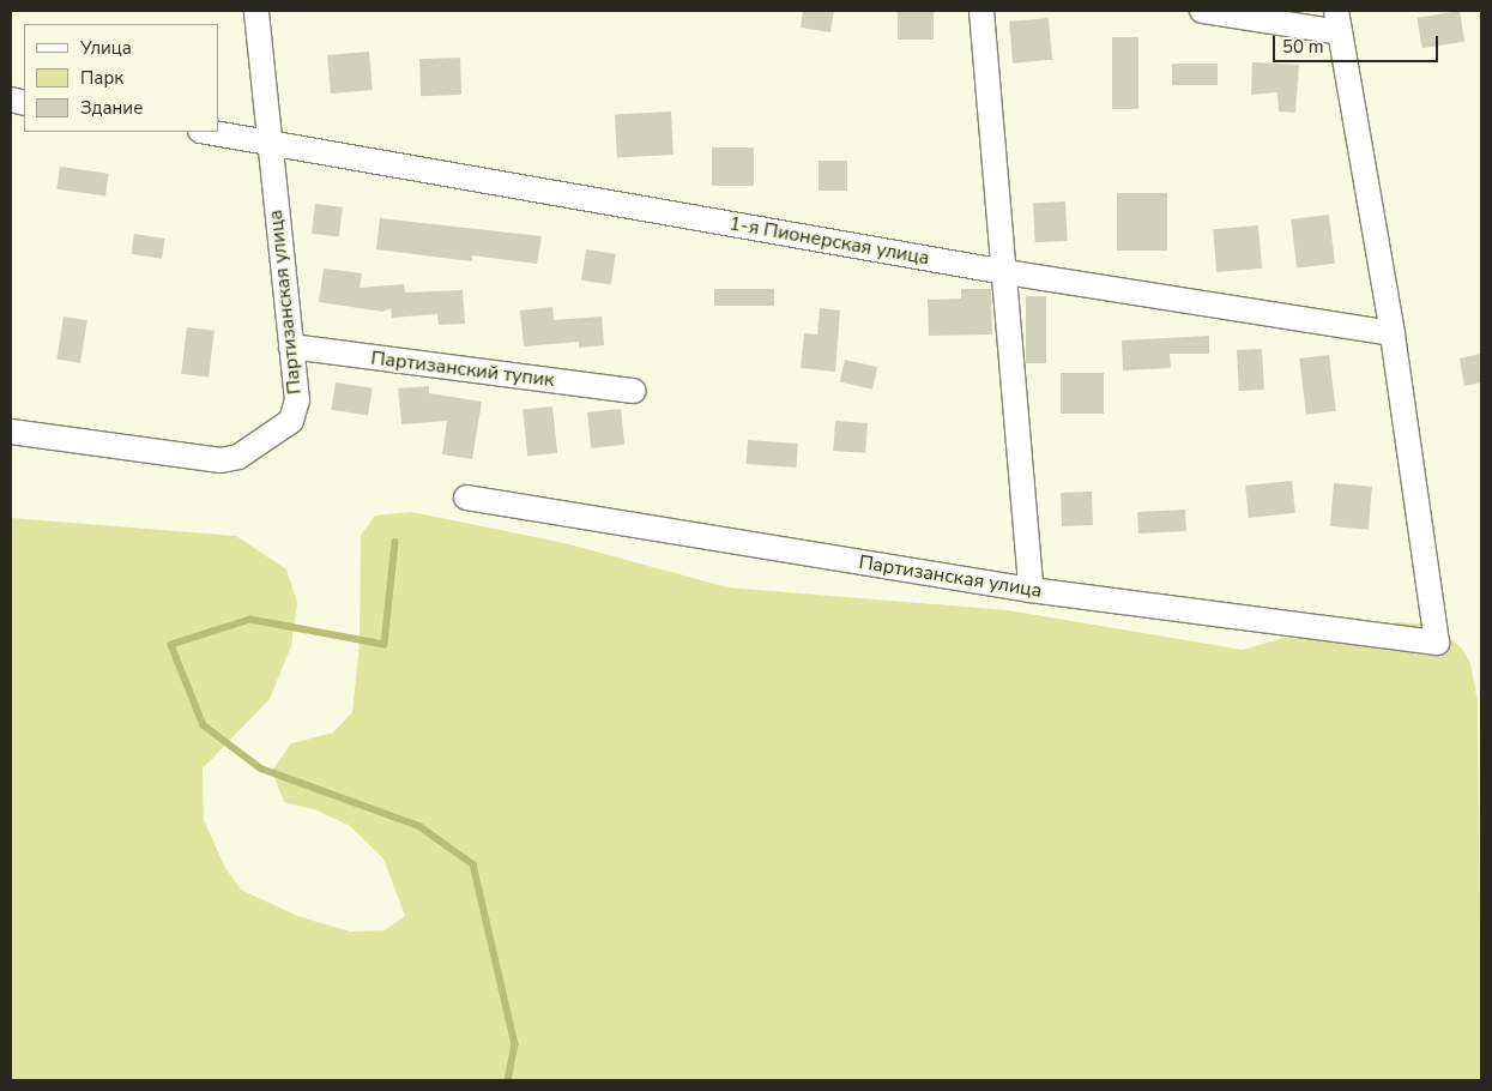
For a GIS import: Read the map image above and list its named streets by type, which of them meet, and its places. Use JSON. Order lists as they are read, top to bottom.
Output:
{
  "streets": {
    "street": ["1-я Пионерская улица", "Партизанская улица", "Партизанский тупик"]
  },
  "crossings": [
    ["1-я Пионерская улица", "Партизанская улица"],
    ["Партизанская улица", "Партизанский тупик"]
  ],
  "legend": ["Улица", "Парк", "Здание"],
  "scale_bar": "50 m"
}
